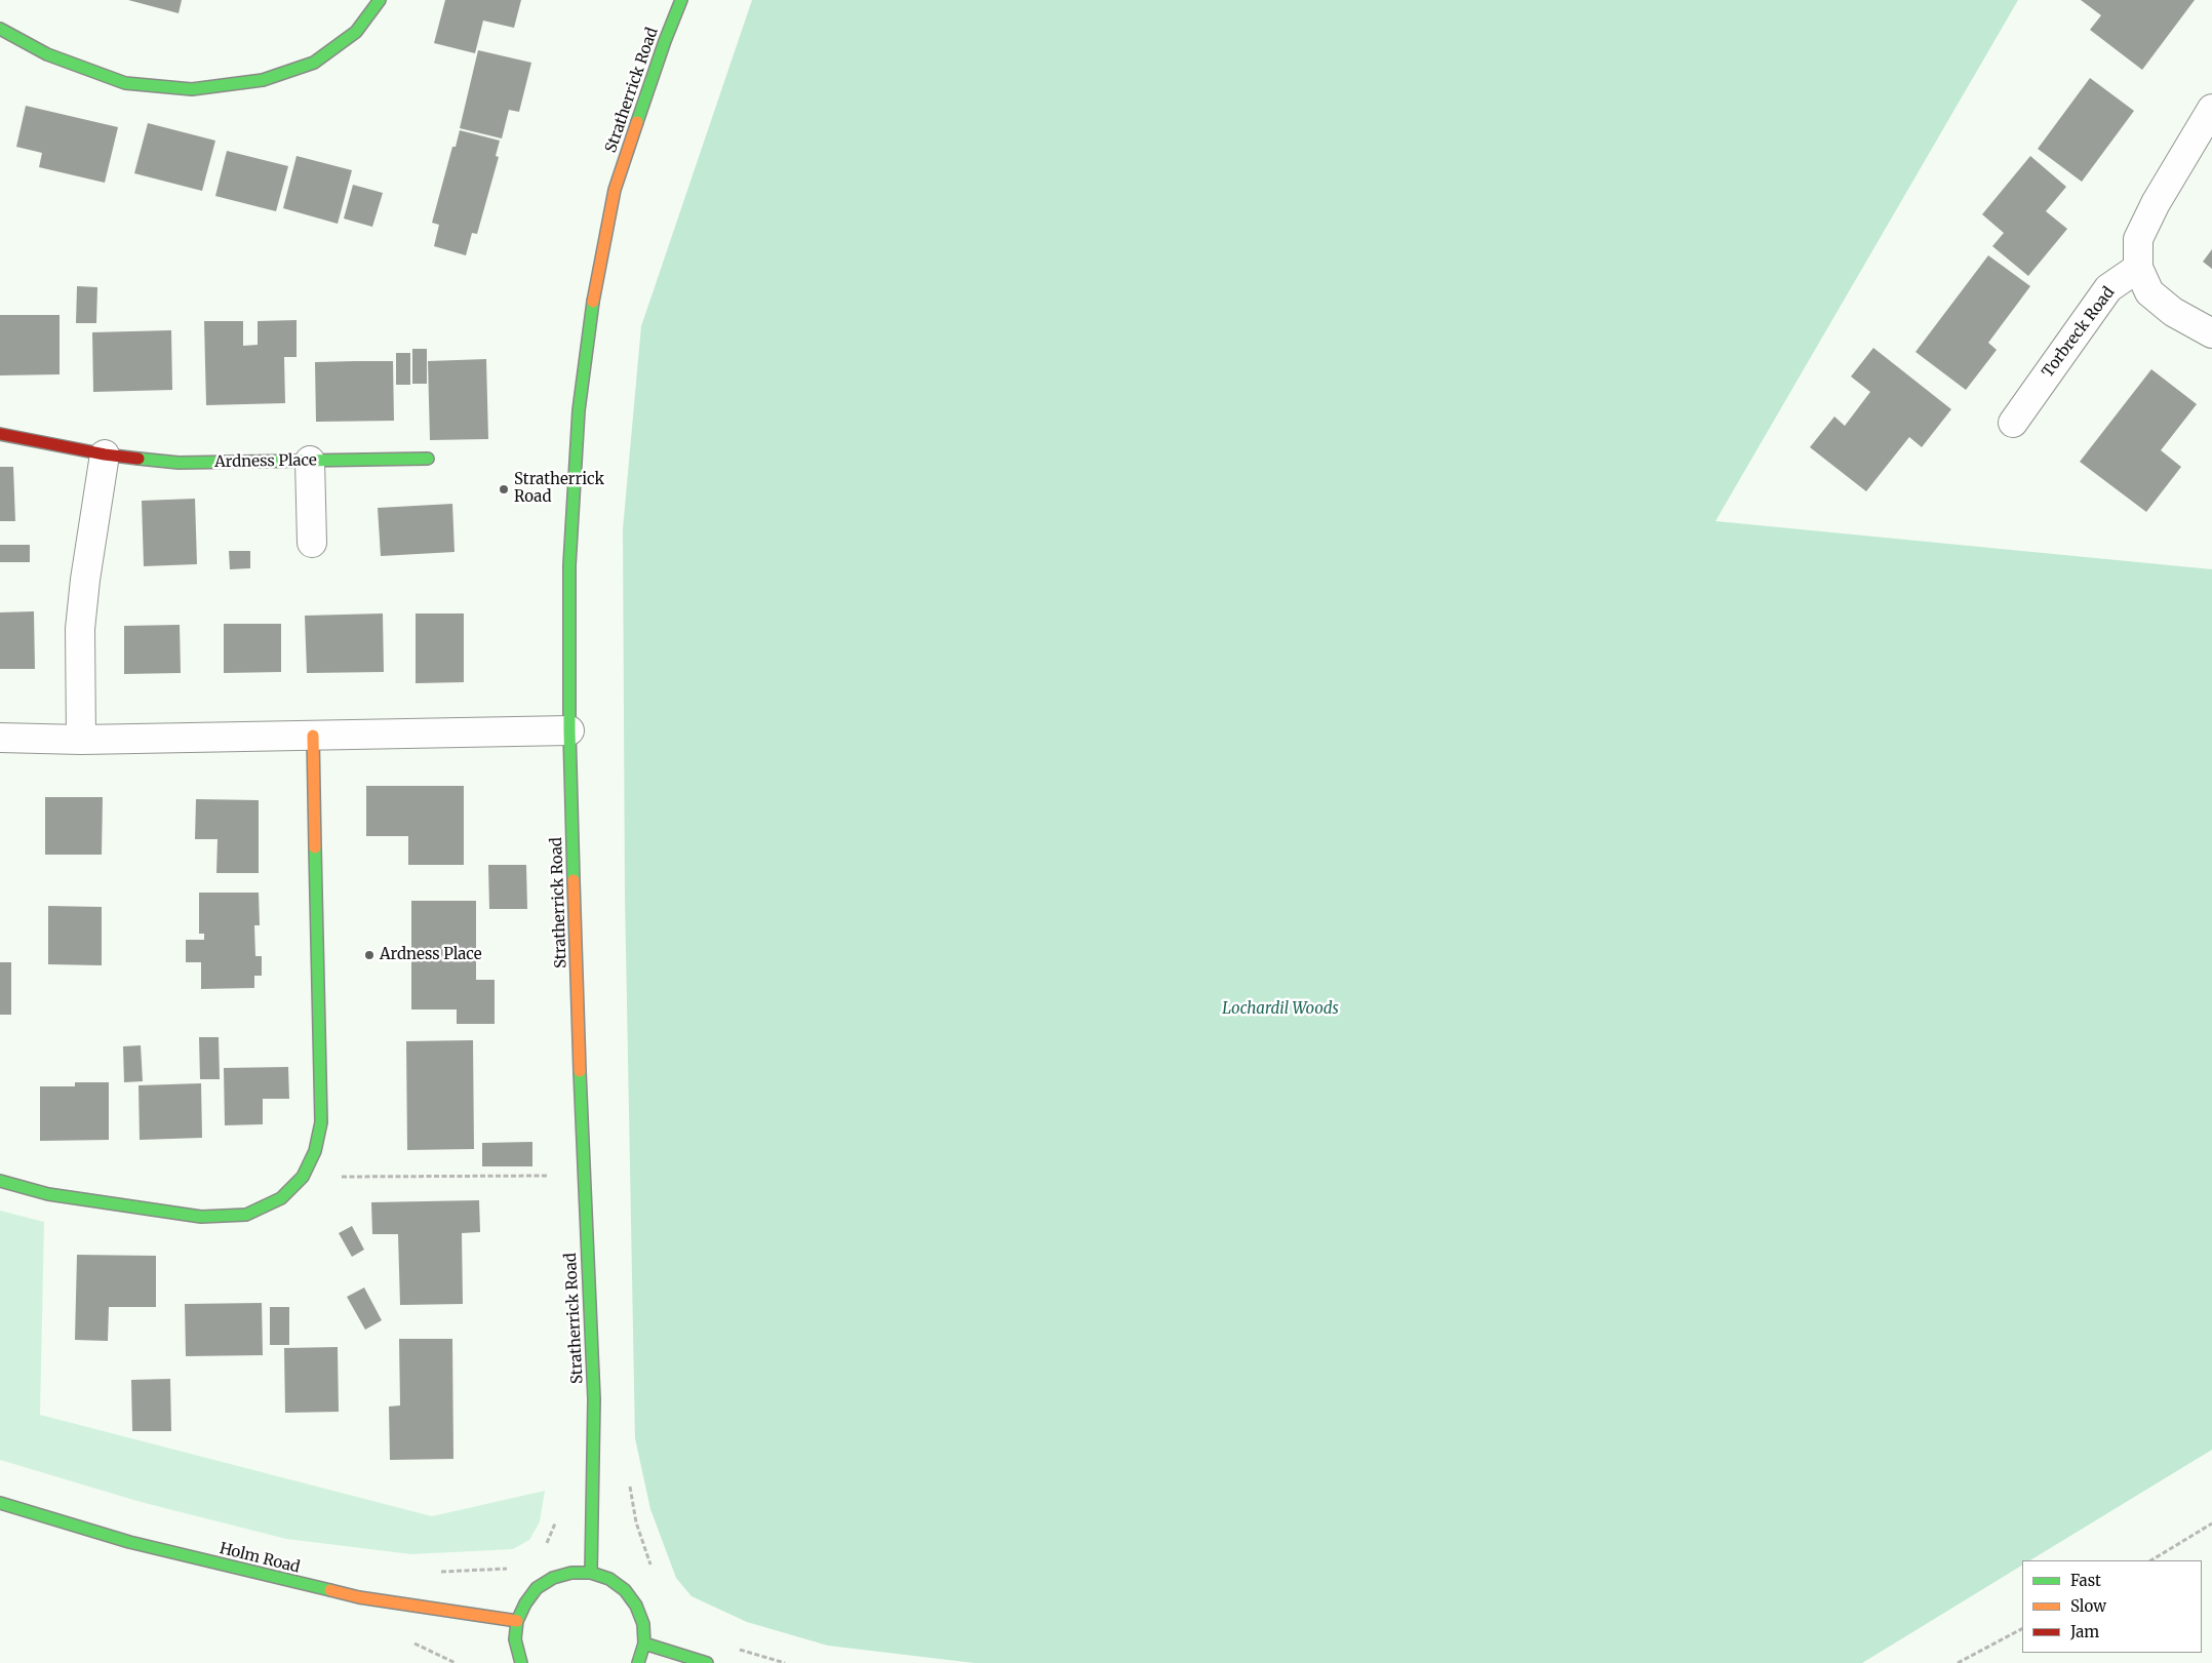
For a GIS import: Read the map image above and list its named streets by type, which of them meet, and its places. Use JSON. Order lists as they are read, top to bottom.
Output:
{
  "streets": {
    "street": [
      "Stratherrick Road",
      "Torbreck Road",
      "Ardness Place",
      "Holm Road"
    ]
  },
  "parks": ["Lochardil Woods"],
  "places": ["Stratherrick Road", "Ardness Place"],
  "legend": ["Fast", "Slow", "Jam"]
}
